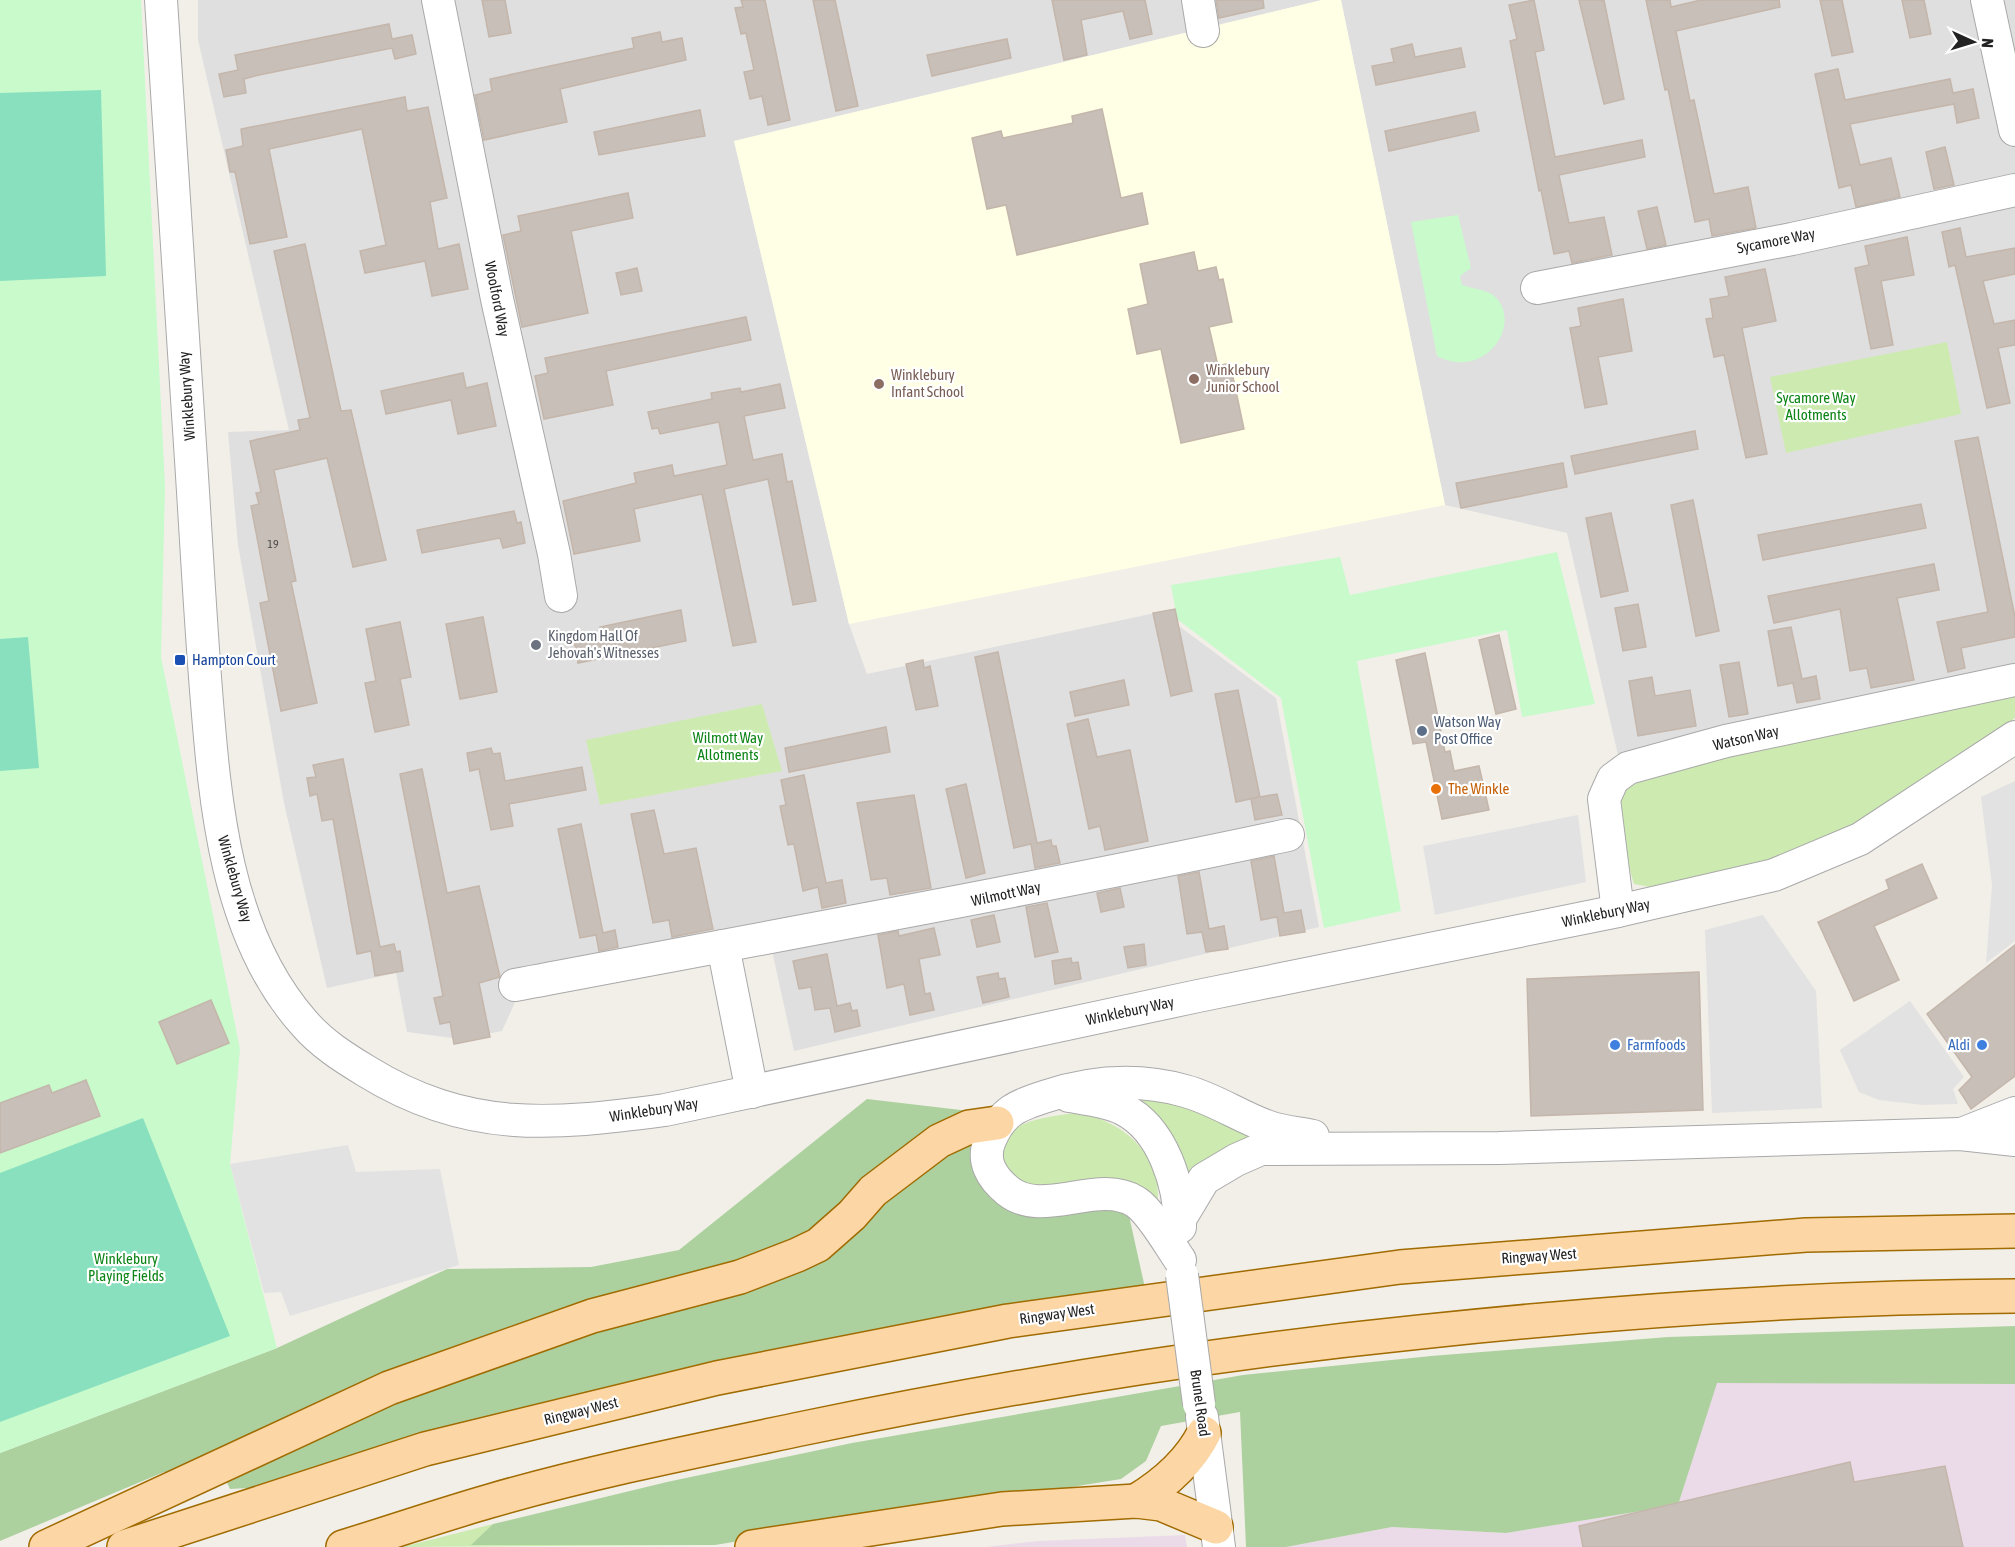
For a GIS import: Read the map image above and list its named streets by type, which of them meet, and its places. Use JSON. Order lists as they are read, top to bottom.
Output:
{
  "streets": {
    "main road": ["Ringway West"],
    "street": [
      "Sycamore Way",
      "Woolford Way",
      "Winklebury Way",
      "Watson Way",
      "Wilmott Way",
      "Brunel Road"
    ]
  },
  "crossings": [
    ["Winklebury Way", "Watson Way"]
  ],
  "parks": ["Sycamore Way Allotments", "Wilmott Way Allotments", "Winklebury Playing Fields"],
  "places": {
    "other": [
      "Winklebury Junior School",
      "Winklebury Infant School",
      "Kingdom Hall Of Jehovah's Witnesses",
      "Watson Way Post Office",
      "The Winkle",
      "Farmfoods",
      "Aldi"
    ],
    "transit": ["Hampton Court"]
  },
  "house_numbers": ["19"],
  "north": "right"
}
